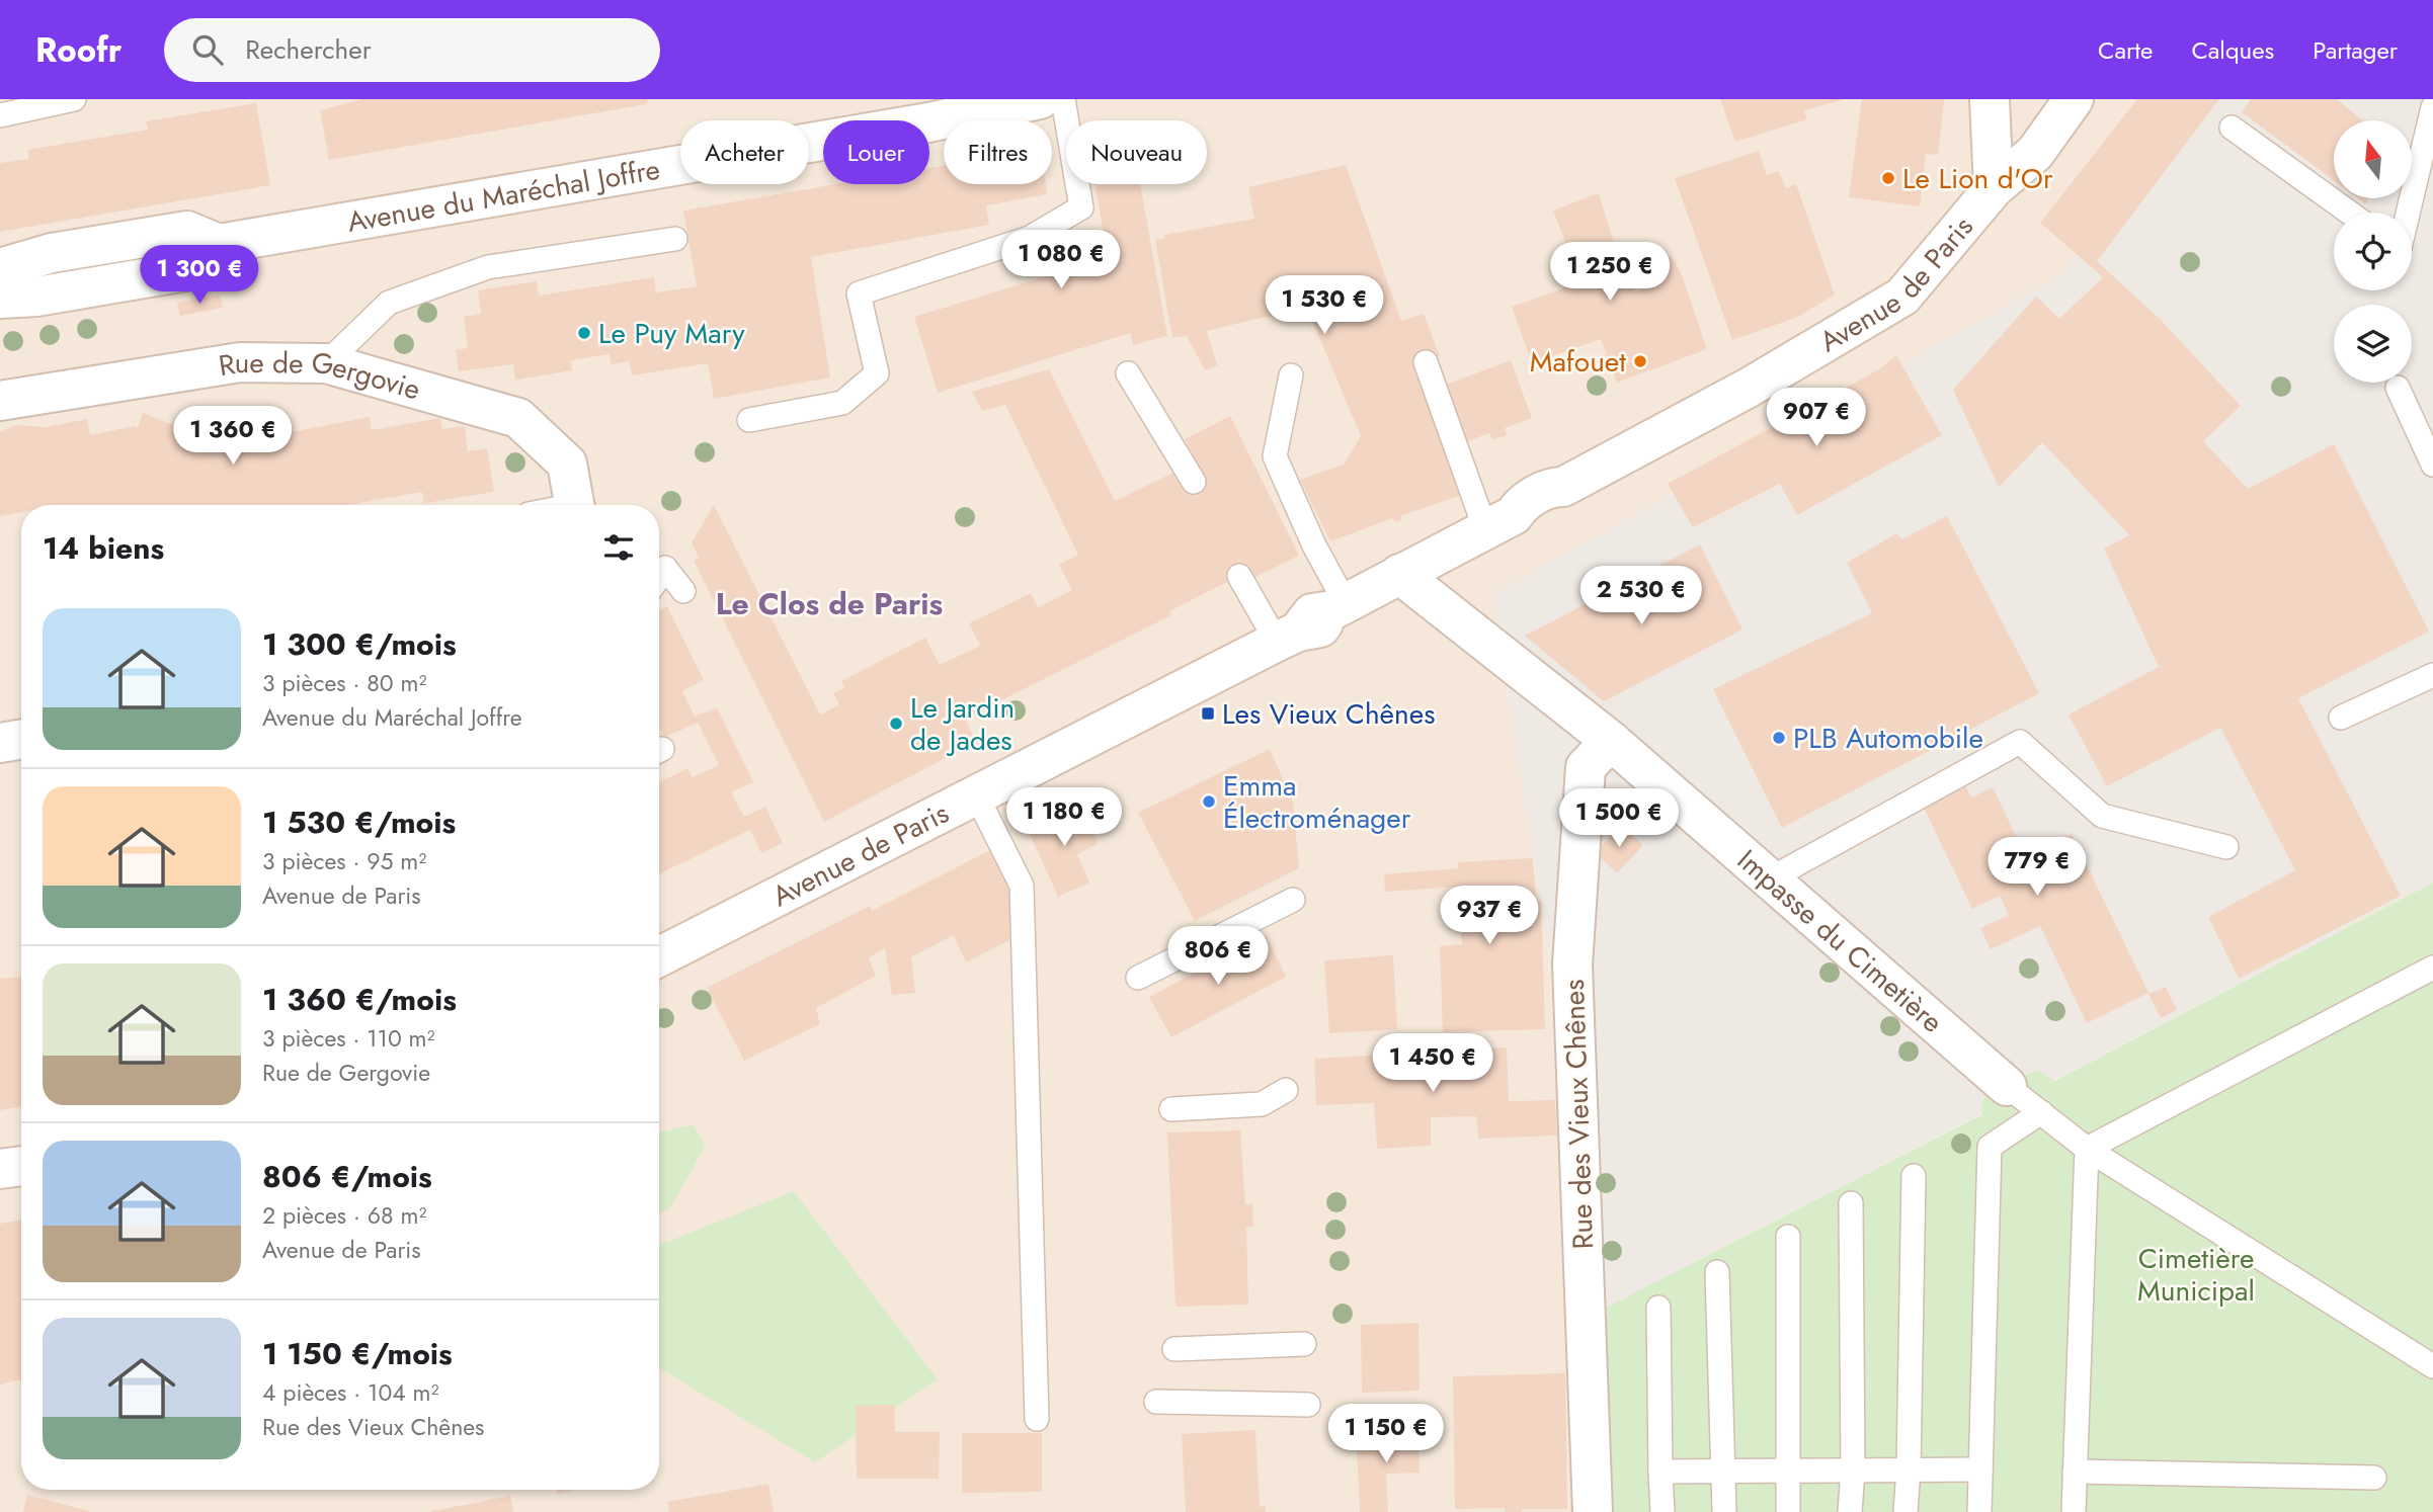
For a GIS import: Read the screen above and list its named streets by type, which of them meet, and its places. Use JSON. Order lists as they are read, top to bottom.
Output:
{
  "streets": {
    "main road": [
      "Avenue du Maréchal Joffre",
      "Avenue de Paris",
      "Rue de Gergovie",
      "Impasse du Cimetière",
      "Rue des Vieux Chênes"
    ]
  },
  "crossings": [
    ["Impasse du Cimetière", "Rue des Vieux Chênes"]
  ],
  "districts": ["Le Clos de Paris"],
  "parks": ["Cimetière Municipal"],
  "places": {
    "other": [
      "Le Lion d'Or",
      "Le Puy Mary",
      "Mafouet",
      "Le Jardin de Jades",
      "PLB Automobile",
      "Emma Électroménager"
    ],
    "transit": ["Les Vieux Chênes"]
  },
  "north": "top",
  "page": {
    "header": "Roofr",
    "search": "Rechercher",
    "nav": ["Carte", "Calques", "Partager"],
    "chip": [
      "Acheter",
      "Louer",
      "Filtres",
      "Nouveau"
    ],
    "price": [
      "1 080 €",
      "1 250 €",
      "1 300 €",
      "1 530 €",
      "907 €",
      "1 360 €",
      "2 530 €",
      "1 180 €",
      "1 500 €",
      "779 €",
      "937 €",
      "806 €",
      "1 450 €",
      "1 150 €"
    ],
    "heading": "14 biens",
    "list": [
      {
        "name": "1 300 €/mois",
        "note": "3 pièces · 80 m² · Avenue du Maréchal Joffre"
      },
      {
        "name": "1 530 €/mois",
        "note": "3 pièces · 95 m² · Avenue de Paris"
      },
      {
        "name": "1 360 €/mois",
        "note": "3 pièces · 110 m² · Rue de Gergovie"
      },
      {
        "name": "806 €/mois",
        "note": "2 pièces · 68 m² · Avenue de Paris"
      },
      {
        "name": "1 150 €/mois",
        "note": "4 pièces · 104 m² · Rue des Vieux Chênes"
      }
    ]
  }
}
